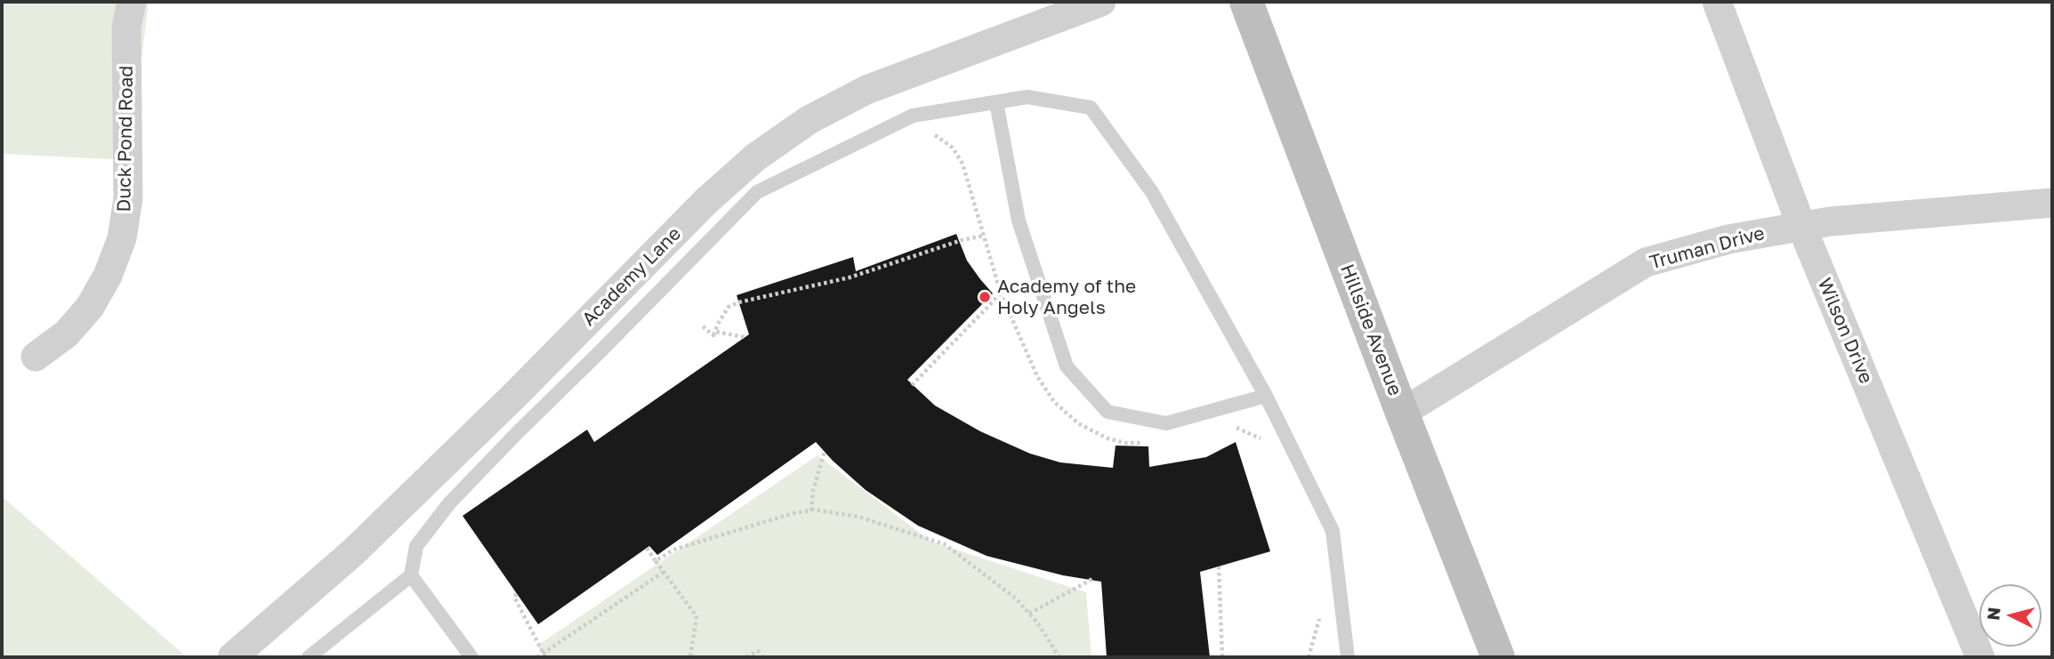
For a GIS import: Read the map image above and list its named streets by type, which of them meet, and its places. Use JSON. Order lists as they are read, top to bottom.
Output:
{
  "streets": {
    "main road": ["Hillside Avenue"],
    "street": [
      "Duck Pond Road",
      "Truman Drive",
      "Academy Lane",
      "Wilson Drive"
    ]
  },
  "crossings": [
    ["Truman Drive", "Hillside Avenue"],
    ["Truman Drive", "Wilson Drive"]
  ],
  "places": ["Academy of the Holy Angels"],
  "north": "left"
}
